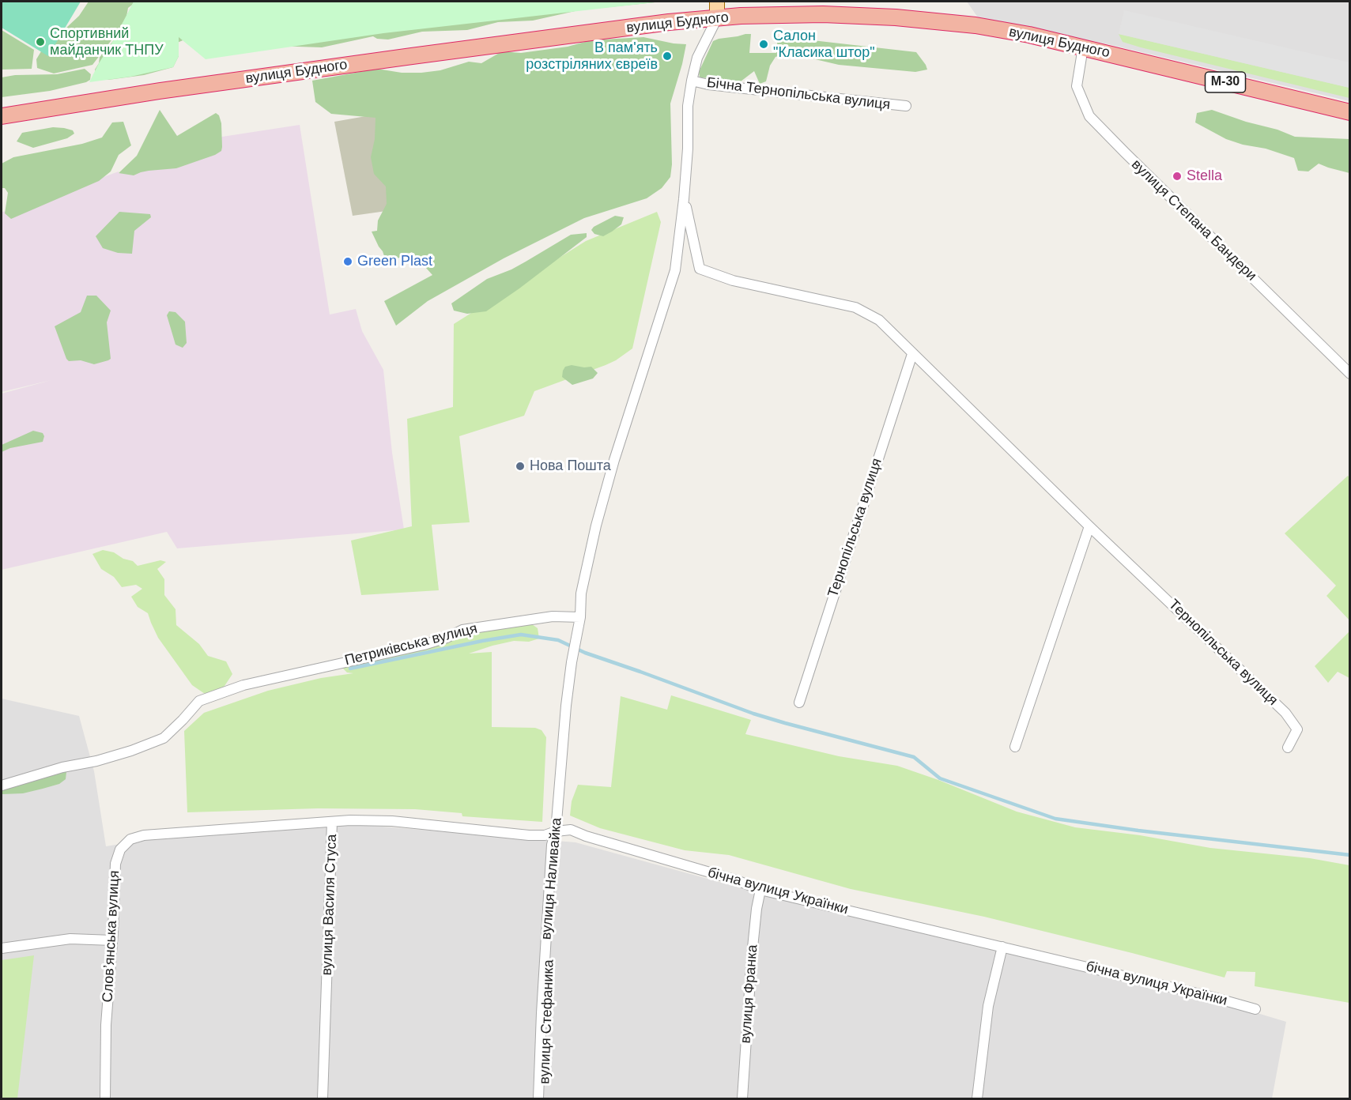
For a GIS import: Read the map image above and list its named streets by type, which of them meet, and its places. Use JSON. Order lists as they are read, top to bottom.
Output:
{
  "streets": {
    "highway": ["вулиця Будного", "М-30"],
    "street": [
      "Бічна Тернопільська вулиця",
      "вулиця Степана Бандери",
      "Тернопільська вулиця",
      "Петриківська вулиця",
      "вулиця Наливайка",
      "бічна вулиця Українки",
      "вулиця Василя Стуса",
      "Словʼянська вулиця",
      "вулиця Франка",
      "вулиця Стефаника"
    ]
  },
  "crossings": [
    ["вулиця Будного", "вулиця Степана Бандери"],
    ["Тернопільська вулиця", "вулиця Наливайка"],
    ["Петриківська вулиця", "вулиця Наливайка"],
    ["вулиця Наливайка", "бічна вулиця Українки"],
    ["вулиця Наливайка", "вулиця Василя Стуса"],
    ["вулиця Наливайка", "вулиця Стефаника"],
    ["бічна вулиця Українки", "вулиця Василя Стуса"],
    ["бічна вулиця Українки", "вулиця Франка"],
    ["бічна вулиця Українки", "вулиця Стефаника"],
    ["вулиця Василя Стуса", "Словʼянська вулиця"],
    ["вулиця Василя Стуса", "вулиця Стефаника"]
  ],
  "places": [
    "Спортивний майданчик ТНПУ",
    "Салон \"Класика штор\"",
    "В пам'ять розстріляних євреїв",
    "Stella",
    "Green Plast",
    "Нова Пошта"
  ]
}
